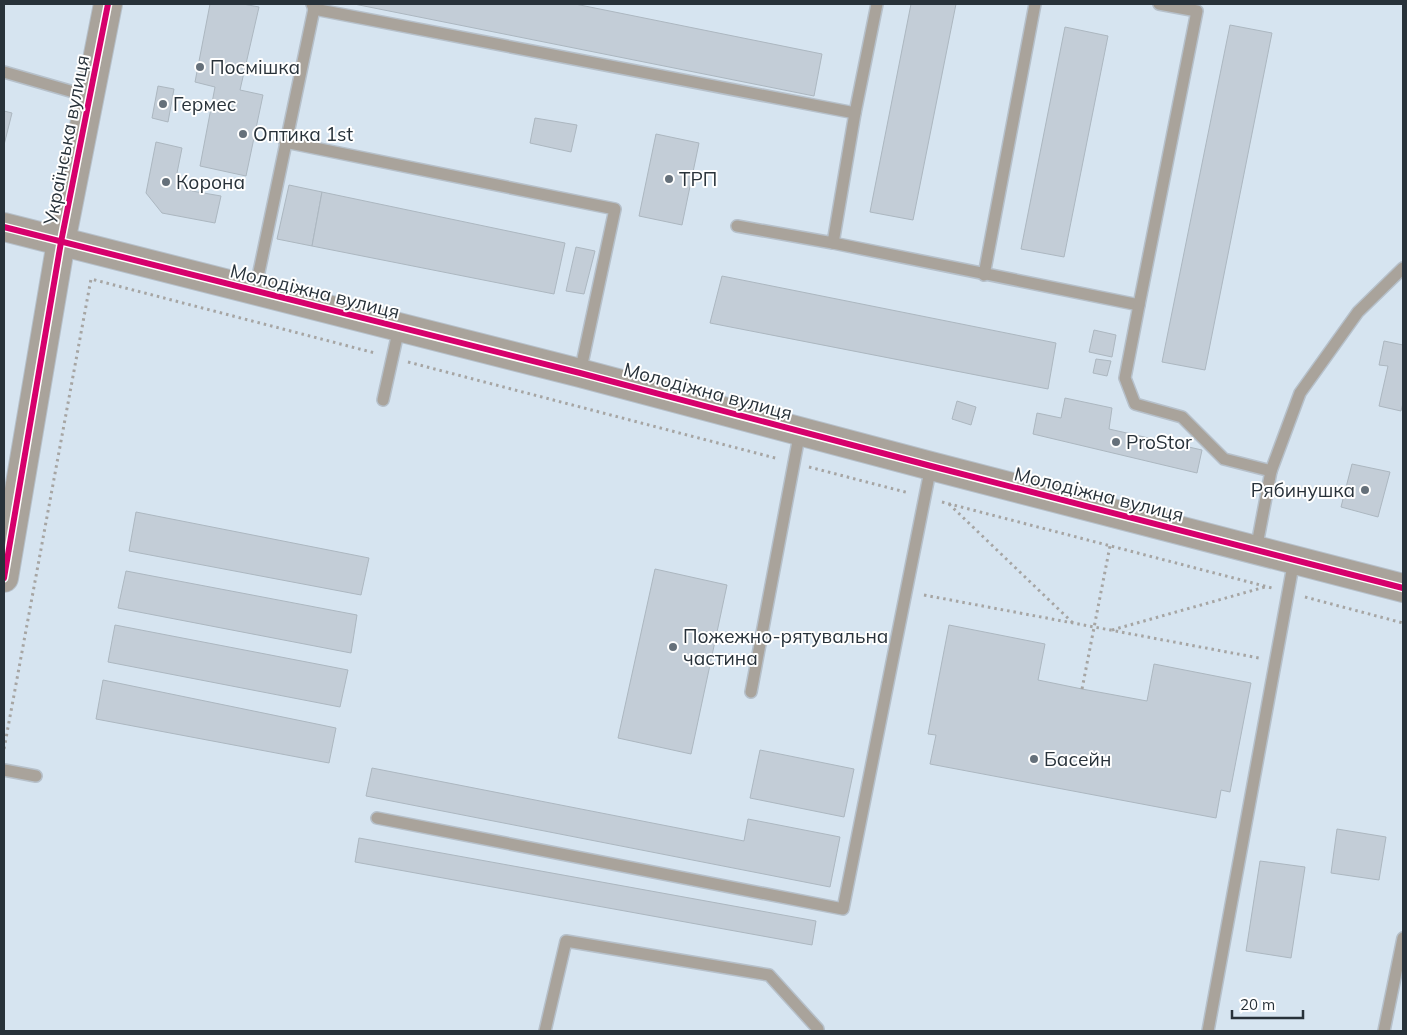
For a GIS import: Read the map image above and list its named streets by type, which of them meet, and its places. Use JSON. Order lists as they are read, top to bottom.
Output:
{
  "streets": {
    "street": ["Українська вулиця", "Молодіжна вулиця"]
  },
  "crossings": [
    ["Українська вулиця", "Молодіжна вулиця"]
  ],
  "places": [
    "Посмішка",
    "Гермес",
    "Оптика 1st",
    "ТРП",
    "Корона",
    "ProStor",
    "Рябинушка",
    "Пожежно-рятувальна частина",
    "Басейн"
  ],
  "scale_bar": "20 m"
}
